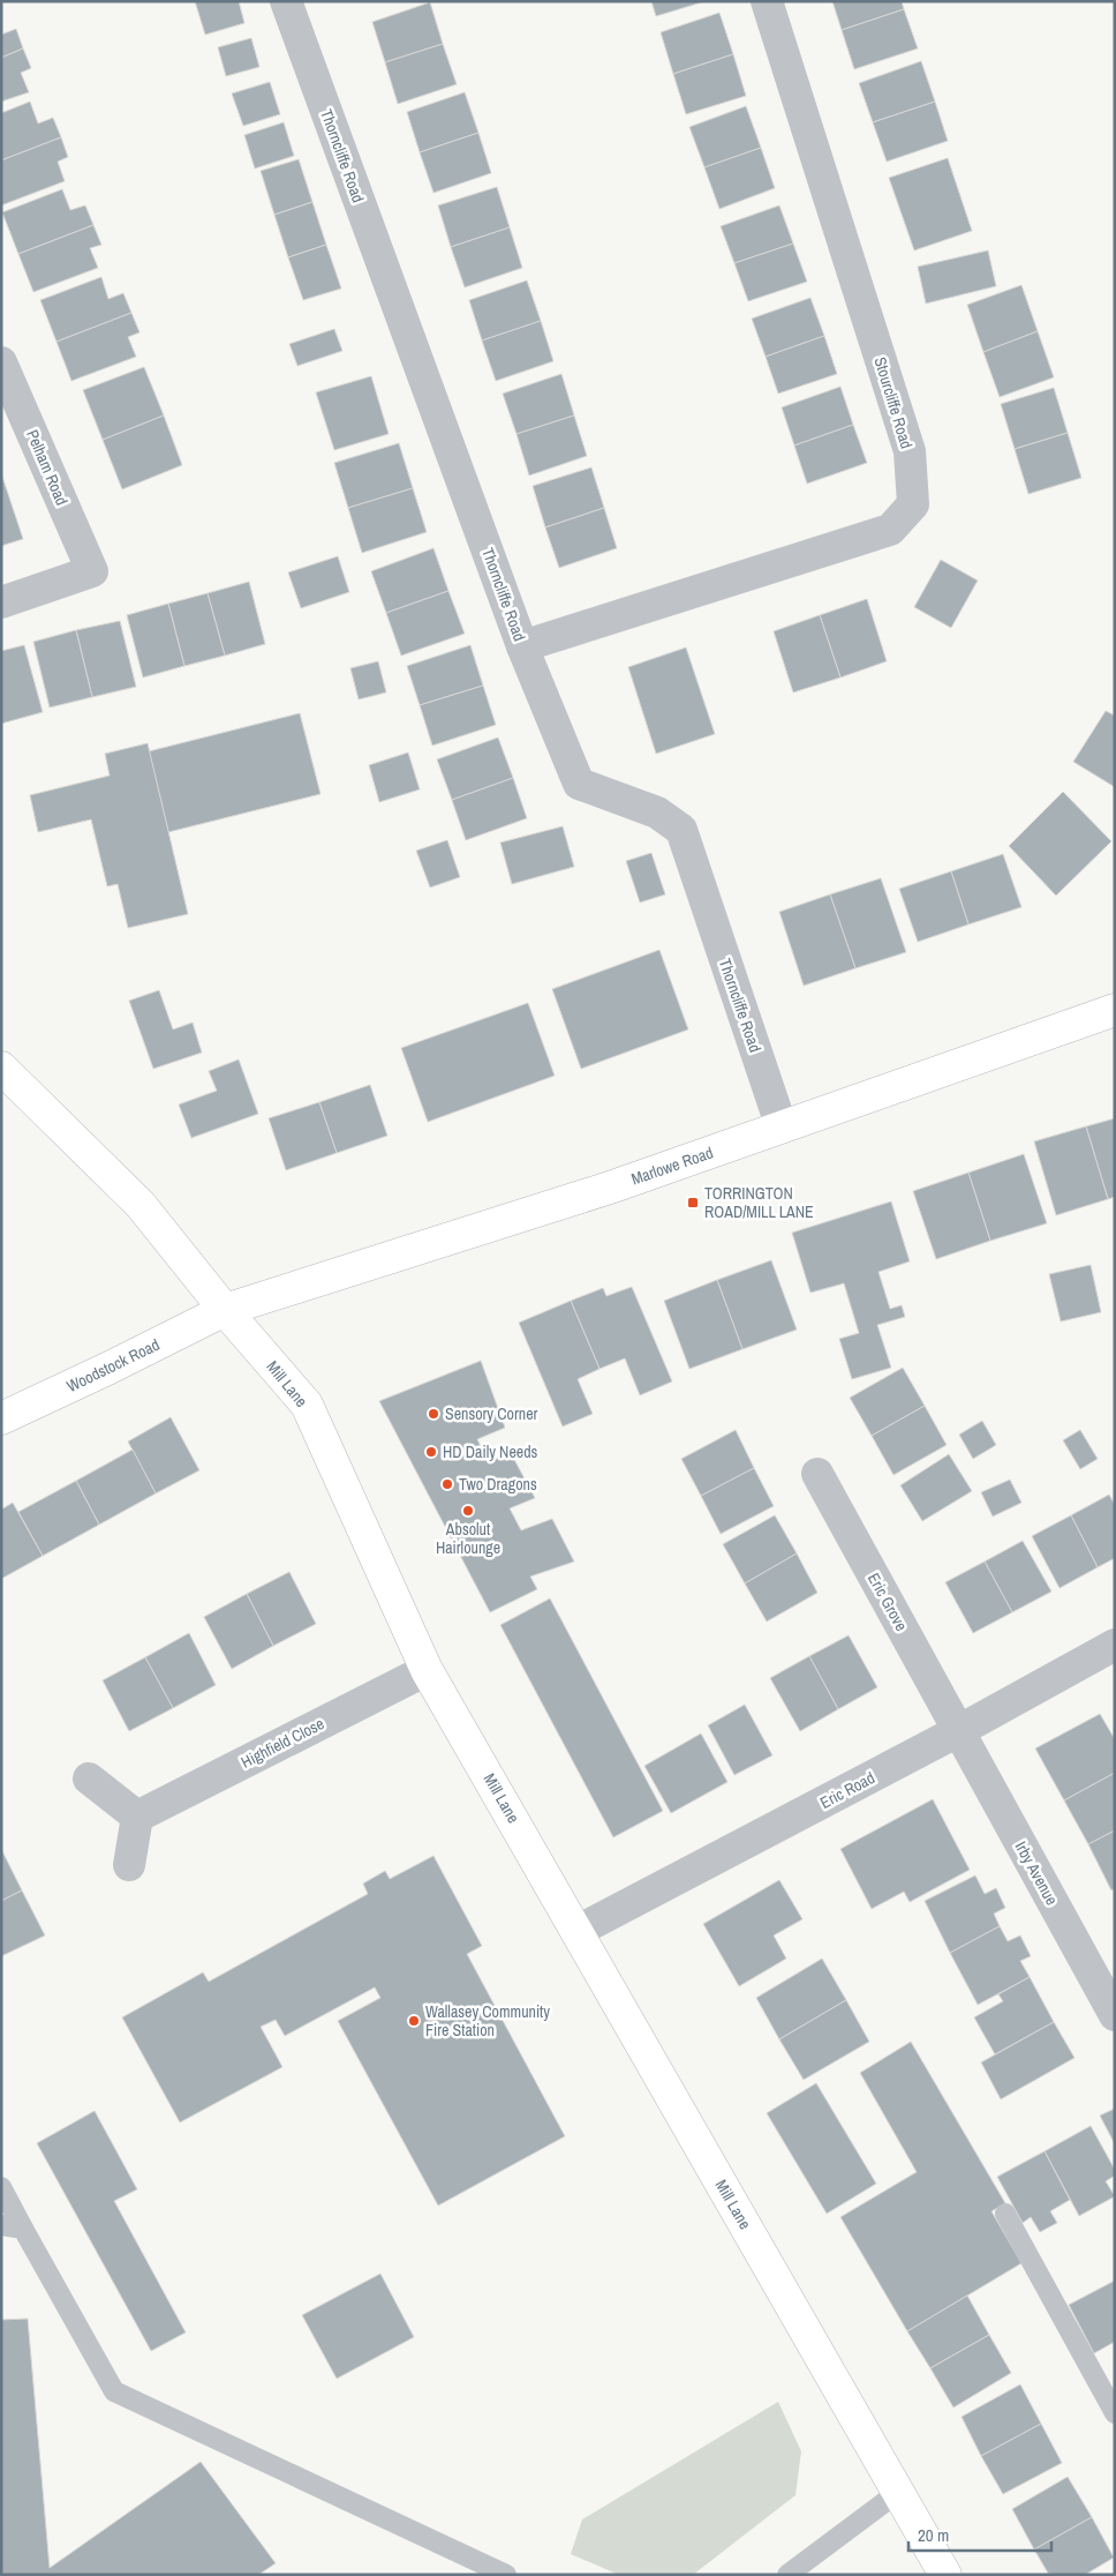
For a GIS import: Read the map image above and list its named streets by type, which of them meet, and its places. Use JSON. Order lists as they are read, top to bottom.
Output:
{
  "streets": {
    "main road": ["Marlowe Road", "Woodstock Road", "Mill Lane"],
    "street": [
      "Thorncliffe Road",
      "Stourcliffe Road",
      "Pelham Road",
      "Eric Grove",
      "Highfield Close",
      "Eric Road",
      "Irby Avenue"
    ]
  },
  "crossings": [
    ["Thorncliffe Road", "Stourcliffe Road"],
    ["Thorncliffe Road", "Marlowe Road"],
    ["Marlowe Road", "Woodstock Road"],
    ["Marlowe Road", "Mill Lane"],
    ["Woodstock Road", "Mill Lane"],
    ["Mill Lane", "Highfield Close"],
    ["Mill Lane", "Eric Road"],
    ["Eric Grove", "Eric Road"],
    ["Eric Grove", "Irby Avenue"],
    ["Eric Road", "Irby Avenue"]
  ],
  "places": {
    "transit": ["TORRINGTON ROAD/MILL LANE"],
    "other": [
      "Sensory Corner",
      "HD Daily Needs",
      "Two Dragons",
      "Absolut Hairlounge",
      "Wallasey Community Fire Station"
    ]
  },
  "scale_bar": "20 m"
}
